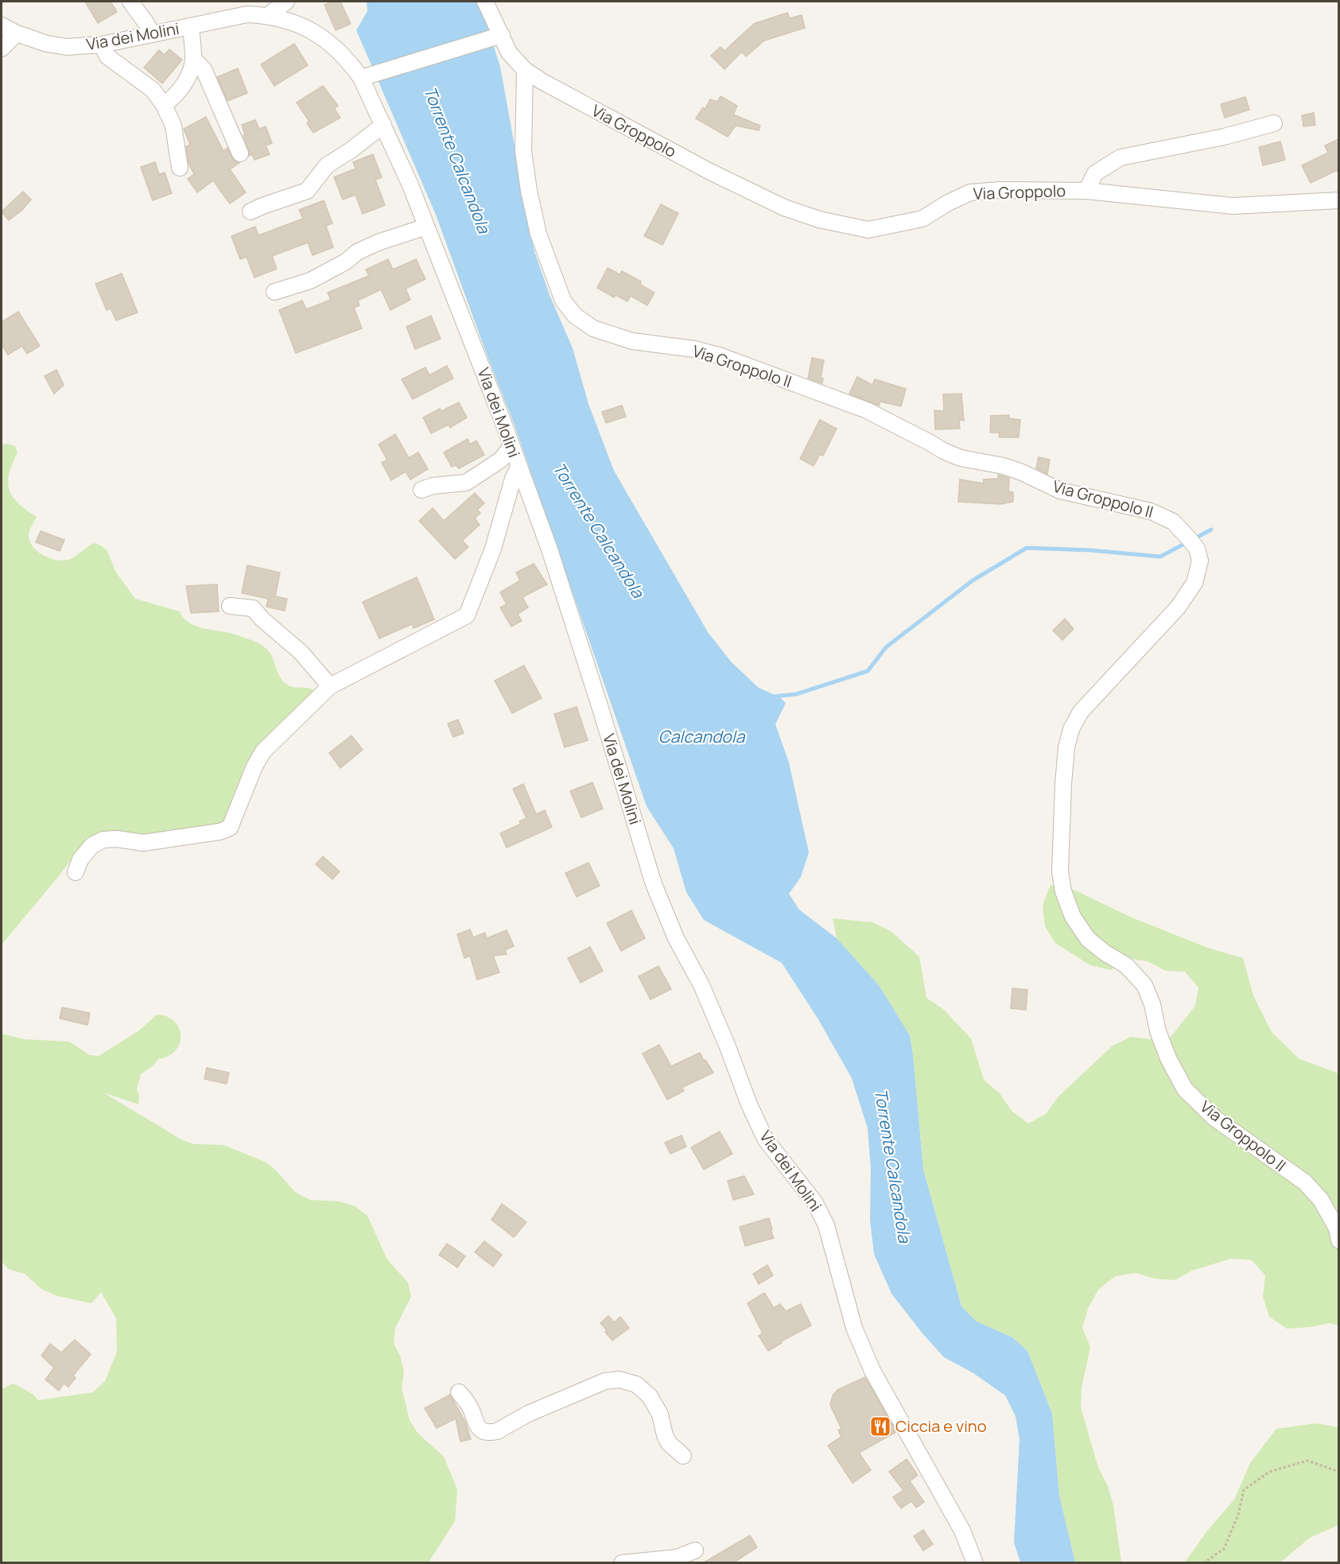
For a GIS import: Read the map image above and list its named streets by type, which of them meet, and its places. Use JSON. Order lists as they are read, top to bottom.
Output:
{
  "streets": {
    "street": ["Via dei Molini", "Via Groppolo", "Via Groppolo II"]
  },
  "crossings": [
    ["Via Groppolo", "Via Groppolo II"]
  ],
  "water": ["Torrente Calcandola", "Calcandola"],
  "places": {
    "restaurant": ["Ciccia e vino"]
  }
}
